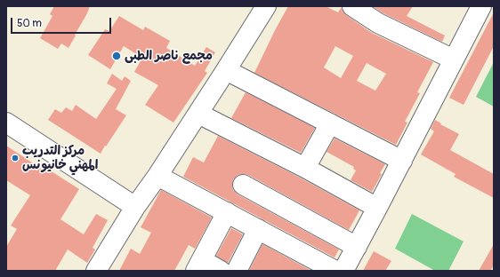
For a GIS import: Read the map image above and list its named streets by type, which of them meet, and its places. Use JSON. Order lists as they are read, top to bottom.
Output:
{
  "places": ["مجمع ناصر الطبى", "مركز التدريب المهني خانيونس"],
  "scale_bar": "50 m"
}
